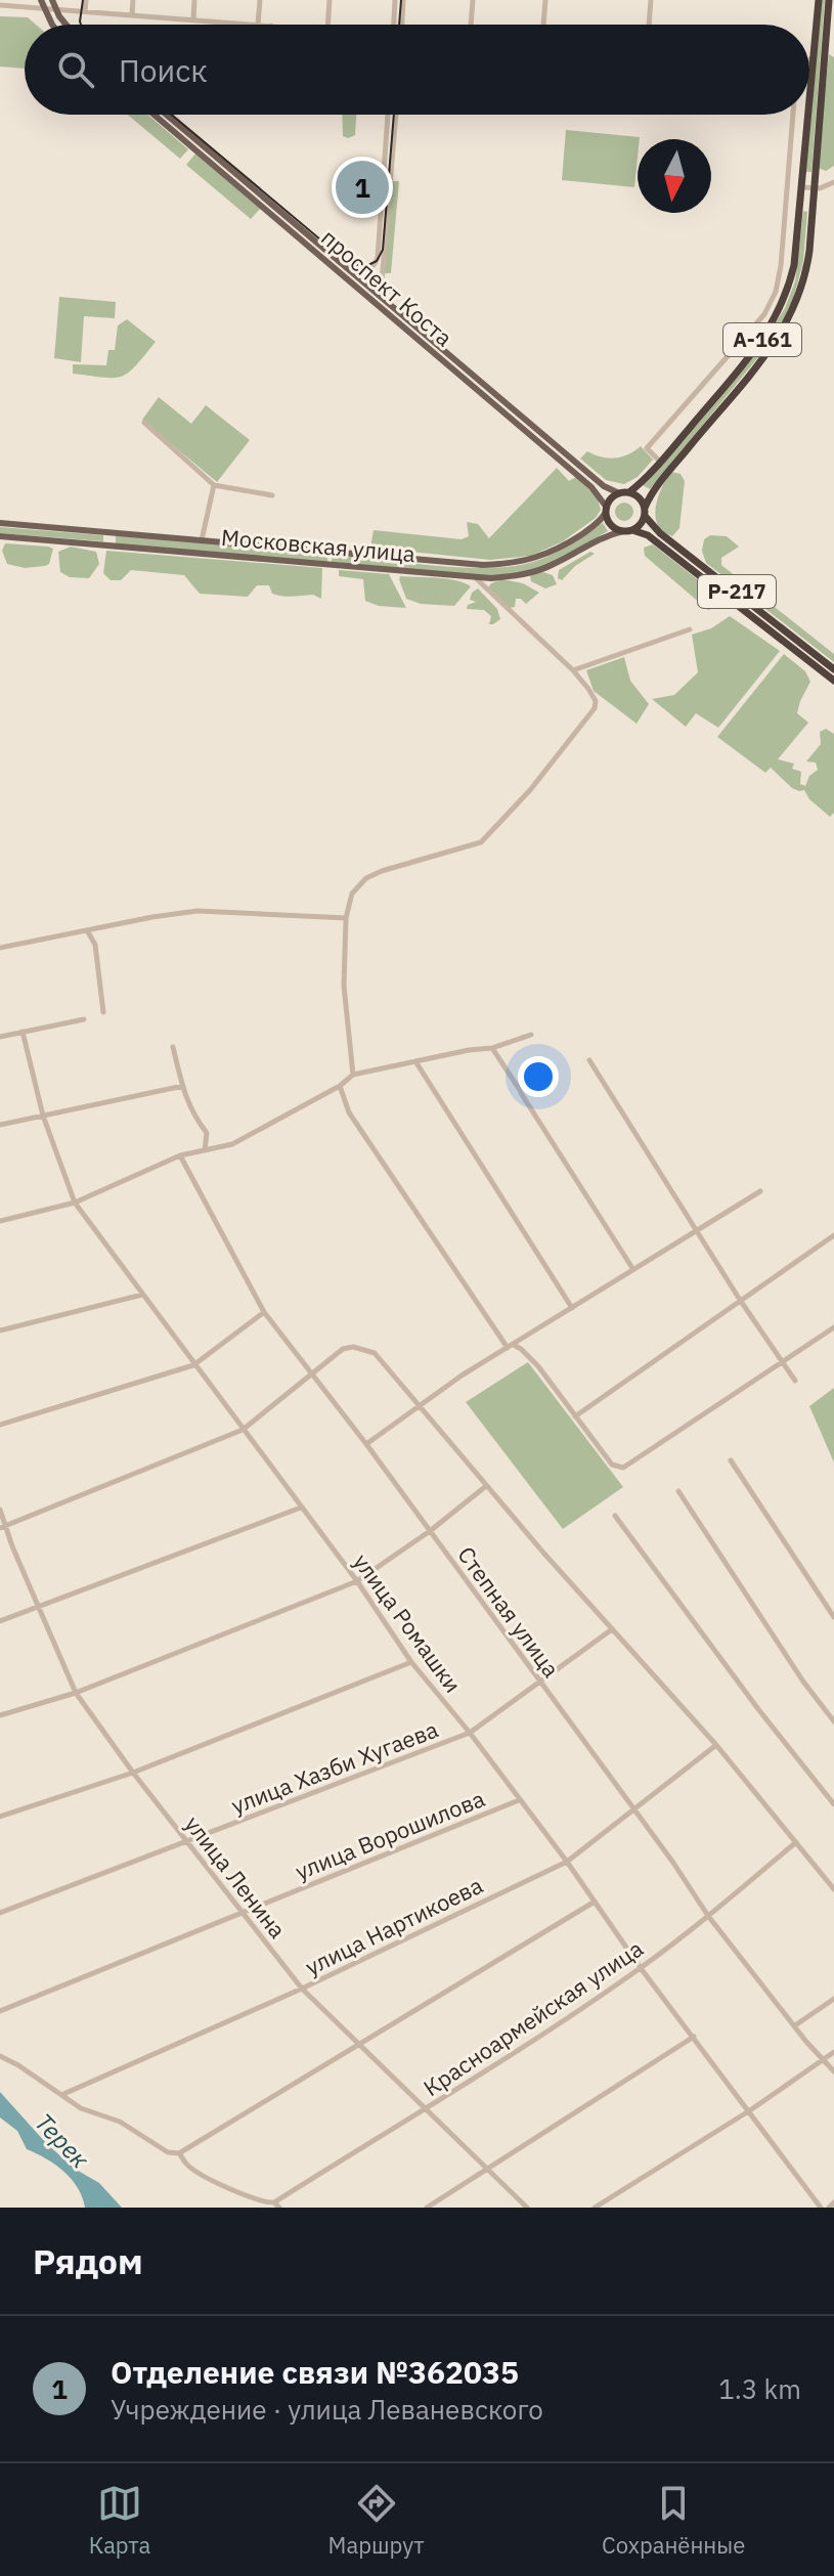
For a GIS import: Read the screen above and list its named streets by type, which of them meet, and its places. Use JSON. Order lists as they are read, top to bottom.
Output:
{
  "streets": {
    "highway": ["А-161", "Р-217"],
    "main road": ["проспект Коста", "Московская улица"],
    "street": [
      "Степная улица",
      "улица Ромашки",
      "улица Хазби Хугаева",
      "улица Ворошилова",
      "улица Ленина",
      "улица Нартикоева",
      "Красноармейская улица"
    ]
  },
  "crossings": [
    ["проспект Коста", "А-161"],
    ["проспект Коста", "Московская улица"],
    ["проспект Коста", "Р-217"],
    ["А-161", "Московская улица"],
    ["А-161", "Р-217"],
    ["Московская улица", "Р-217"],
    ["Степная улица", "улица Хазби Хугаева"],
    ["Степная улица", "улица Нартикоева"],
    ["Степная улица", "Красноармейская улица"],
    ["улица Ромашки", "улица Хазби Хугаева"],
    ["улица Ромашки", "улица Ворошилова"],
    ["улица Ромашки", "улица Нартикоева"],
    ["улица Ромашки", "Красноармейская улица"],
    ["улица Хазби Хугаева", "улица Ленина"],
    ["улица Ворошилова", "улица Ленина"],
    ["улица Ленина", "улица Нартикоева"],
    ["улица Ленина", "Красноармейская улица"]
  ],
  "water": ["Терек"],
  "north": "bottom",
  "page": {
    "search": "Поиск",
    "pins": "1",
    "heading": "Рядом",
    "list": [
      {
        "mark": "1",
        "name": "Отделение связи №362035",
        "note": "Учреждение · улица Леваневского",
        "value": "1.3 km"
      }
    ],
    "nav": ["Карта", "Маршрут", "Сохранённые"]
  }
}
